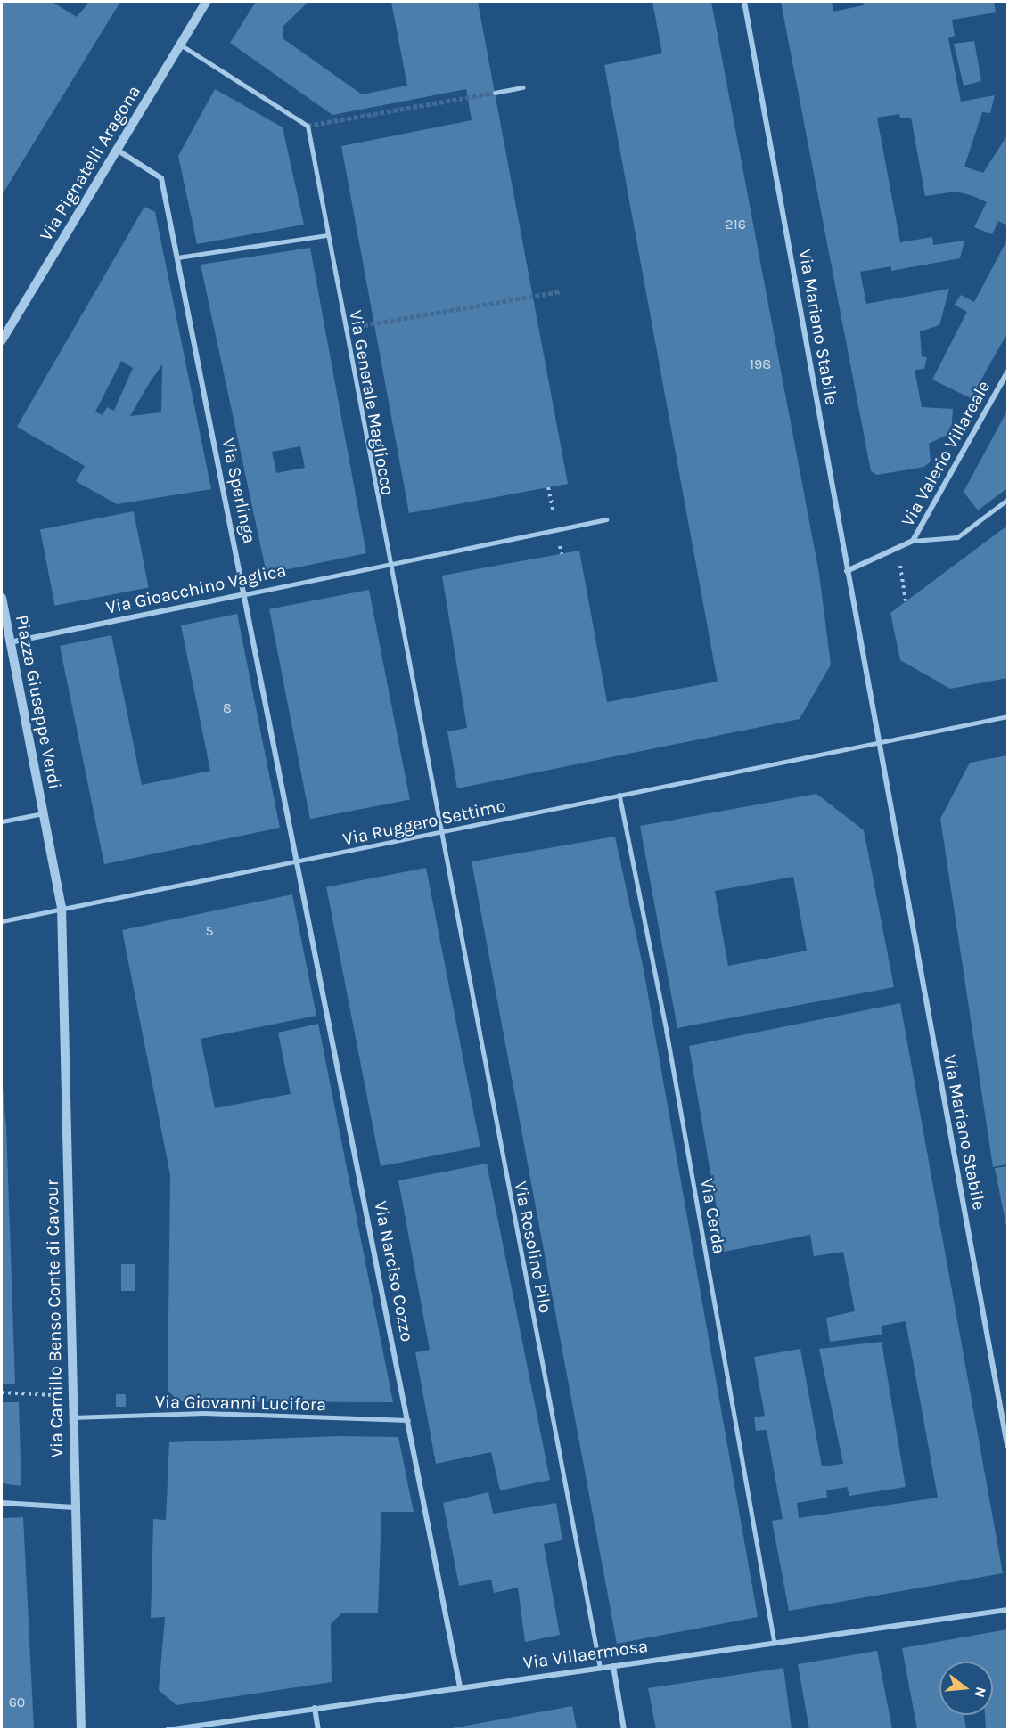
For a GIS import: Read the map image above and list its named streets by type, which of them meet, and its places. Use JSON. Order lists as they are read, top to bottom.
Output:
{
  "streets": {
    "street": [
      "Via Pignatelli Aragona",
      "Via Mariano Stabile",
      "Via Generale Magliocco",
      "Via Valerio Villareale",
      "Via Sperlinga",
      "Via Gioacchino Vaglica",
      "Piazza Giuseppe Verdi",
      "Via Ruggero Settimo",
      "Via Rosolino Pilo",
      "Via Narciso Cozzo",
      "Via Camillo Benso Conte di Cavour",
      "Via Giovanni Lucifora",
      "Via Villaermosa"
    ],
    "lane": ["Via Cerda"]
  },
  "crossings": [
    ["Via Pignatelli Aragona", "Via Generale Magliocco"],
    ["Via Pignatelli Aragona", "Via Sperlinga"],
    ["Via Mariano Stabile", "Via Valerio Villareale"],
    ["Via Mariano Stabile", "Via Ruggero Settimo"],
    ["Via Generale Magliocco", "Via Gioacchino Vaglica"],
    ["Via Generale Magliocco", "Via Ruggero Settimo"],
    ["Via Generale Magliocco", "Via Rosolino Pilo"],
    ["Via Sperlinga", "Via Gioacchino Vaglica"],
    ["Via Sperlinga", "Via Ruggero Settimo"],
    ["Via Sperlinga", "Via Narciso Cozzo"],
    ["Via Gioacchino Vaglica", "Piazza Giuseppe Verdi"],
    ["Piazza Giuseppe Verdi", "Via Ruggero Settimo"],
    ["Piazza Giuseppe Verdi", "Via Camillo Benso Conte di Cavour"],
    ["Via Ruggero Settimo", "Via Cerda"],
    ["Via Ruggero Settimo", "Via Rosolino Pilo"],
    ["Via Ruggero Settimo", "Via Narciso Cozzo"],
    ["Via Ruggero Settimo", "Via Camillo Benso Conte di Cavour"],
    ["Via Cerda", "Via Villaermosa"],
    ["Via Rosolino Pilo", "Via Villaermosa"],
    ["Via Narciso Cozzo", "Via Giovanni Lucifora"],
    ["Via Narciso Cozzo", "Via Villaermosa"],
    ["Via Camillo Benso Conte di Cavour", "Via Giovanni Lucifora"]
  ],
  "house_numbers": [
    "216",
    "198",
    "8",
    "5",
    "60"
  ],
  "north": "right"
}
